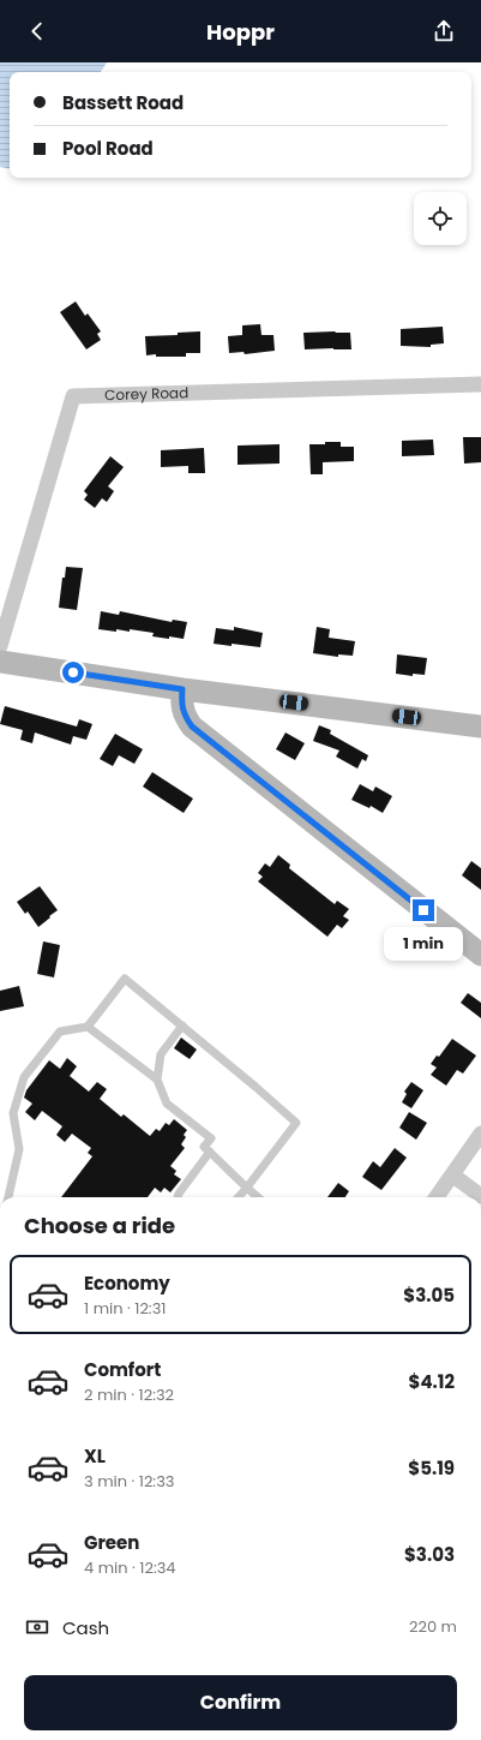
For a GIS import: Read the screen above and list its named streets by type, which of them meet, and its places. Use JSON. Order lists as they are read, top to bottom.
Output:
{
  "streets": {
    "street": ["Corey Road"]
  },
  "page": {
    "header": "Hoppr",
    "banner": ["Bassett Road", "Pool Road"],
    "bubble": "1 min",
    "heading": "Choose a ride",
    "list": [
      {
        "name": "Economy",
        "note": "1 min · 12:31",
        "value": "$3.05"
      },
      {
        "name": "Comfort",
        "note": "2 min · 12:32",
        "value": "$4.12"
      },
      {
        "name": "XL",
        "note": "3 min · 12:33",
        "value": "$5.19"
      },
      {
        "name": "Green",
        "note": "4 min · 12:34",
        "value": "$3.03"
      }
    ],
    "pay": ["Cash", "220 m"],
    "buttons": "Confirm"
  }
}
